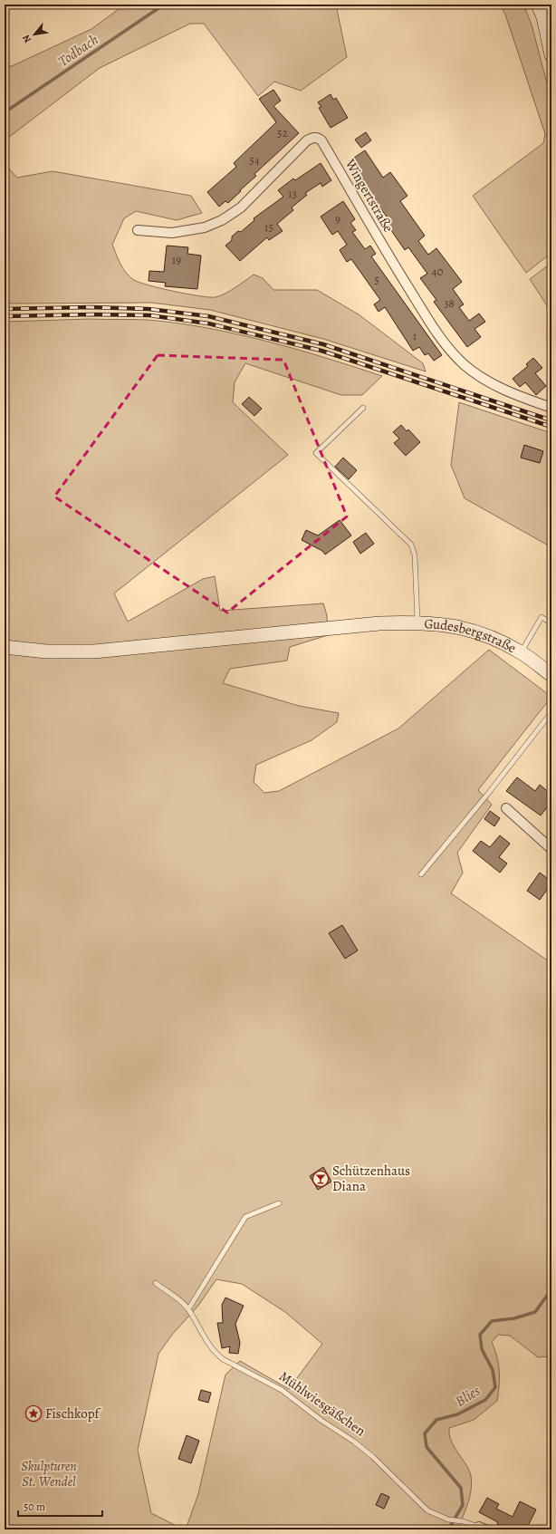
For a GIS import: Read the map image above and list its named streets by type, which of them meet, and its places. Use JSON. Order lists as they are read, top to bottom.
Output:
{
  "streets": {
    "main road": ["Gudesbergstraße"],
    "street": ["Wingertstraße"],
    "lane": ["Mühlwiesgäßchen"]
  },
  "water": ["Todbach", "Blies"],
  "parks": ["Skulpturen St. Wendel"],
  "places": {
    "bar": ["Schützenhaus Diana"],
    "place": ["Fischkopf"]
  },
  "house_numbers": [
    "52",
    "54",
    "13",
    "9",
    "15",
    "19",
    "40",
    "5",
    "38",
    "1"
  ],
  "scale_bar": "50 m",
  "north": "bottom left"
}
